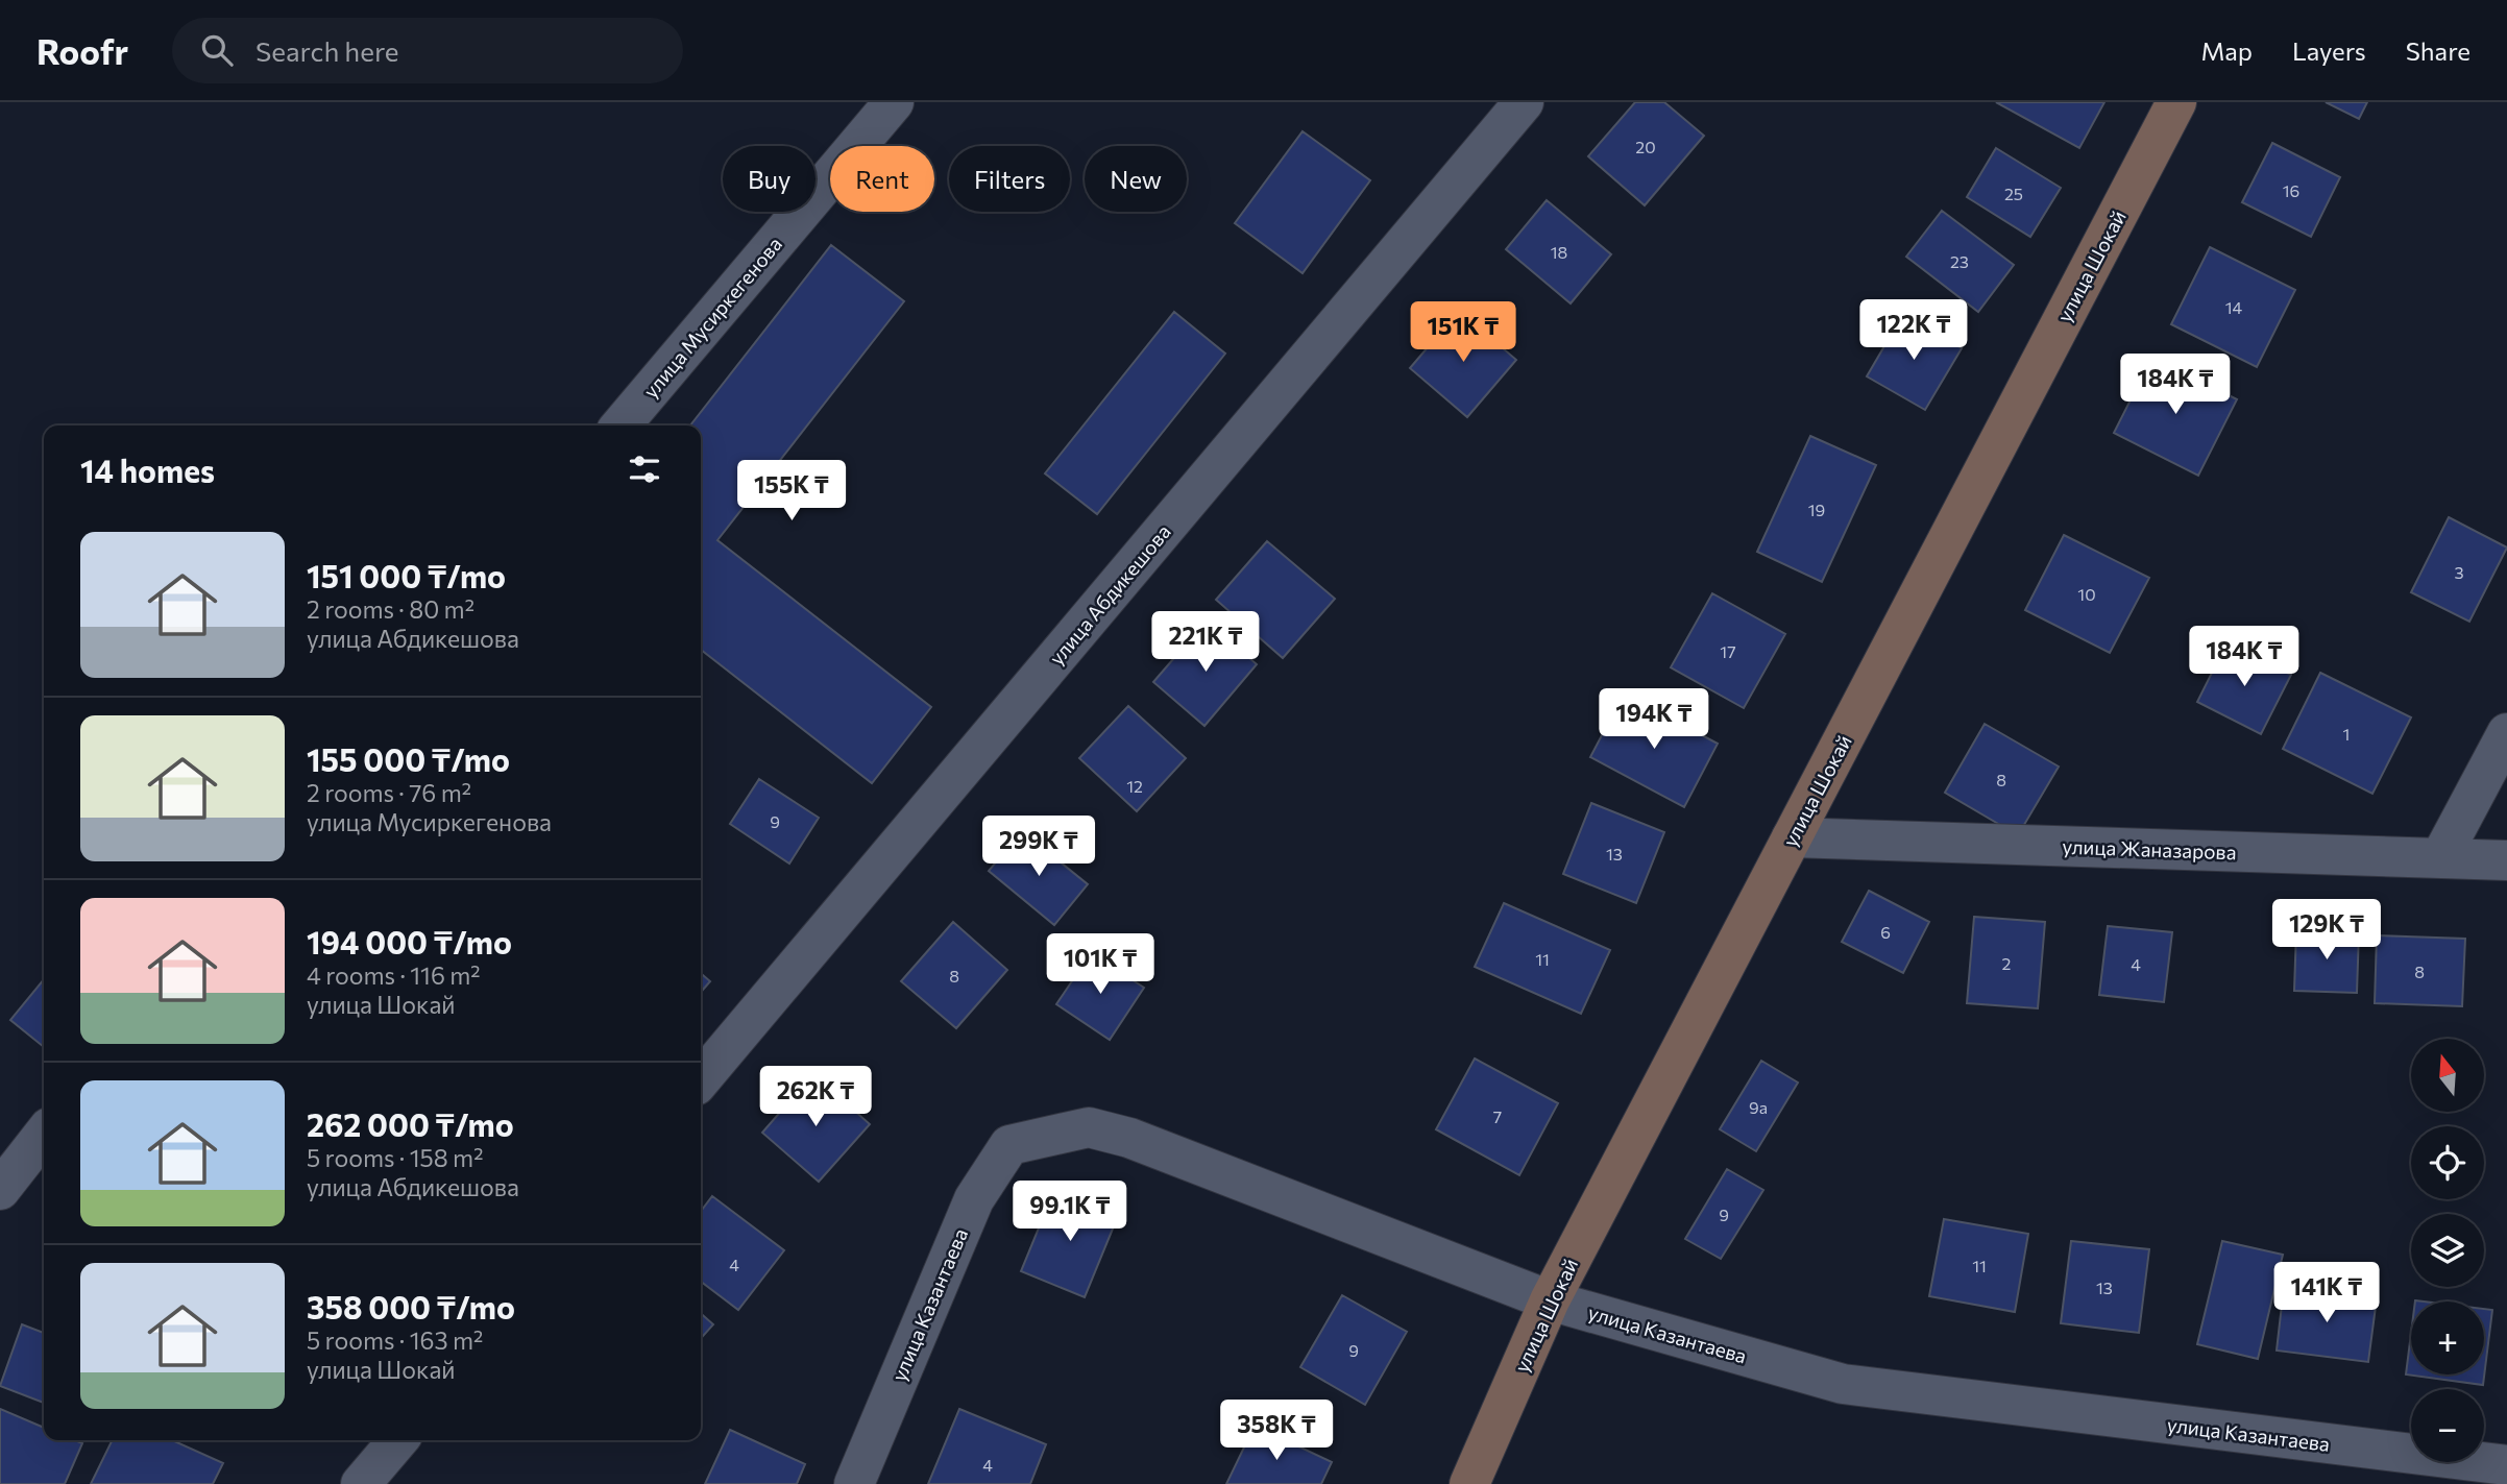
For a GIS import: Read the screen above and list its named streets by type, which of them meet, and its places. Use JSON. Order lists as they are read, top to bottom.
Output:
{
  "streets": {
    "street": [
      "улица Шокай",
      "улица Мусиркегенова",
      "улица Абдикешова",
      "улица Жаназарова",
      "улица Казантаева"
    ]
  },
  "crossings": [
    ["улица Шокай", "улица Жаназарова"],
    ["улица Шокай", "улица Казантаева"]
  ],
  "house_numbers": [
    "20",
    "16",
    "25",
    "18",
    "23",
    "14",
    "19",
    "3",
    "10",
    "17",
    "1",
    "8",
    "12",
    "9",
    "13",
    "6",
    "11",
    "2",
    "4",
    "8",
    "8",
    "9а",
    "7",
    "9",
    "4",
    "11",
    "13",
    "9",
    "4"
  ],
  "north": "top",
  "page": {
    "header": "Roofr",
    "search": "Search here",
    "nav": ["Map", "Layers", "Share"],
    "chip": [
      "Buy",
      "Rent",
      "Filters",
      "New"
    ],
    "price": [
      "122K ₸",
      "151K ₸",
      "184K ₸",
      "155K ₸",
      "221K ₸",
      "184K ₸",
      "194K ₸",
      "299K ₸",
      "129K ₸",
      "101K ₸",
      "262K ₸",
      "99.1K ₸",
      "141K ₸",
      "358K ₸"
    ],
    "heading": "14 homes",
    "list": [
      {
        "name": "151 000 ₸/mo",
        "note": "2 rooms · 80 m² · улица Абдикешова"
      },
      {
        "name": "155 000 ₸/mo",
        "note": "2 rooms · 76 m² · улица Мусиркегенова"
      },
      {
        "name": "194 000 ₸/mo",
        "note": "4 rooms · 116 m² · улица Шокай"
      },
      {
        "name": "262 000 ₸/mo",
        "note": "5 rooms · 158 m² · улица Абдикешова"
      },
      {
        "name": "358 000 ₸/mo",
        "note": "5 rooms · 163 m² · улица Шокай"
      }
    ],
    "map_buttons": ["+", "−"]
  }
}
